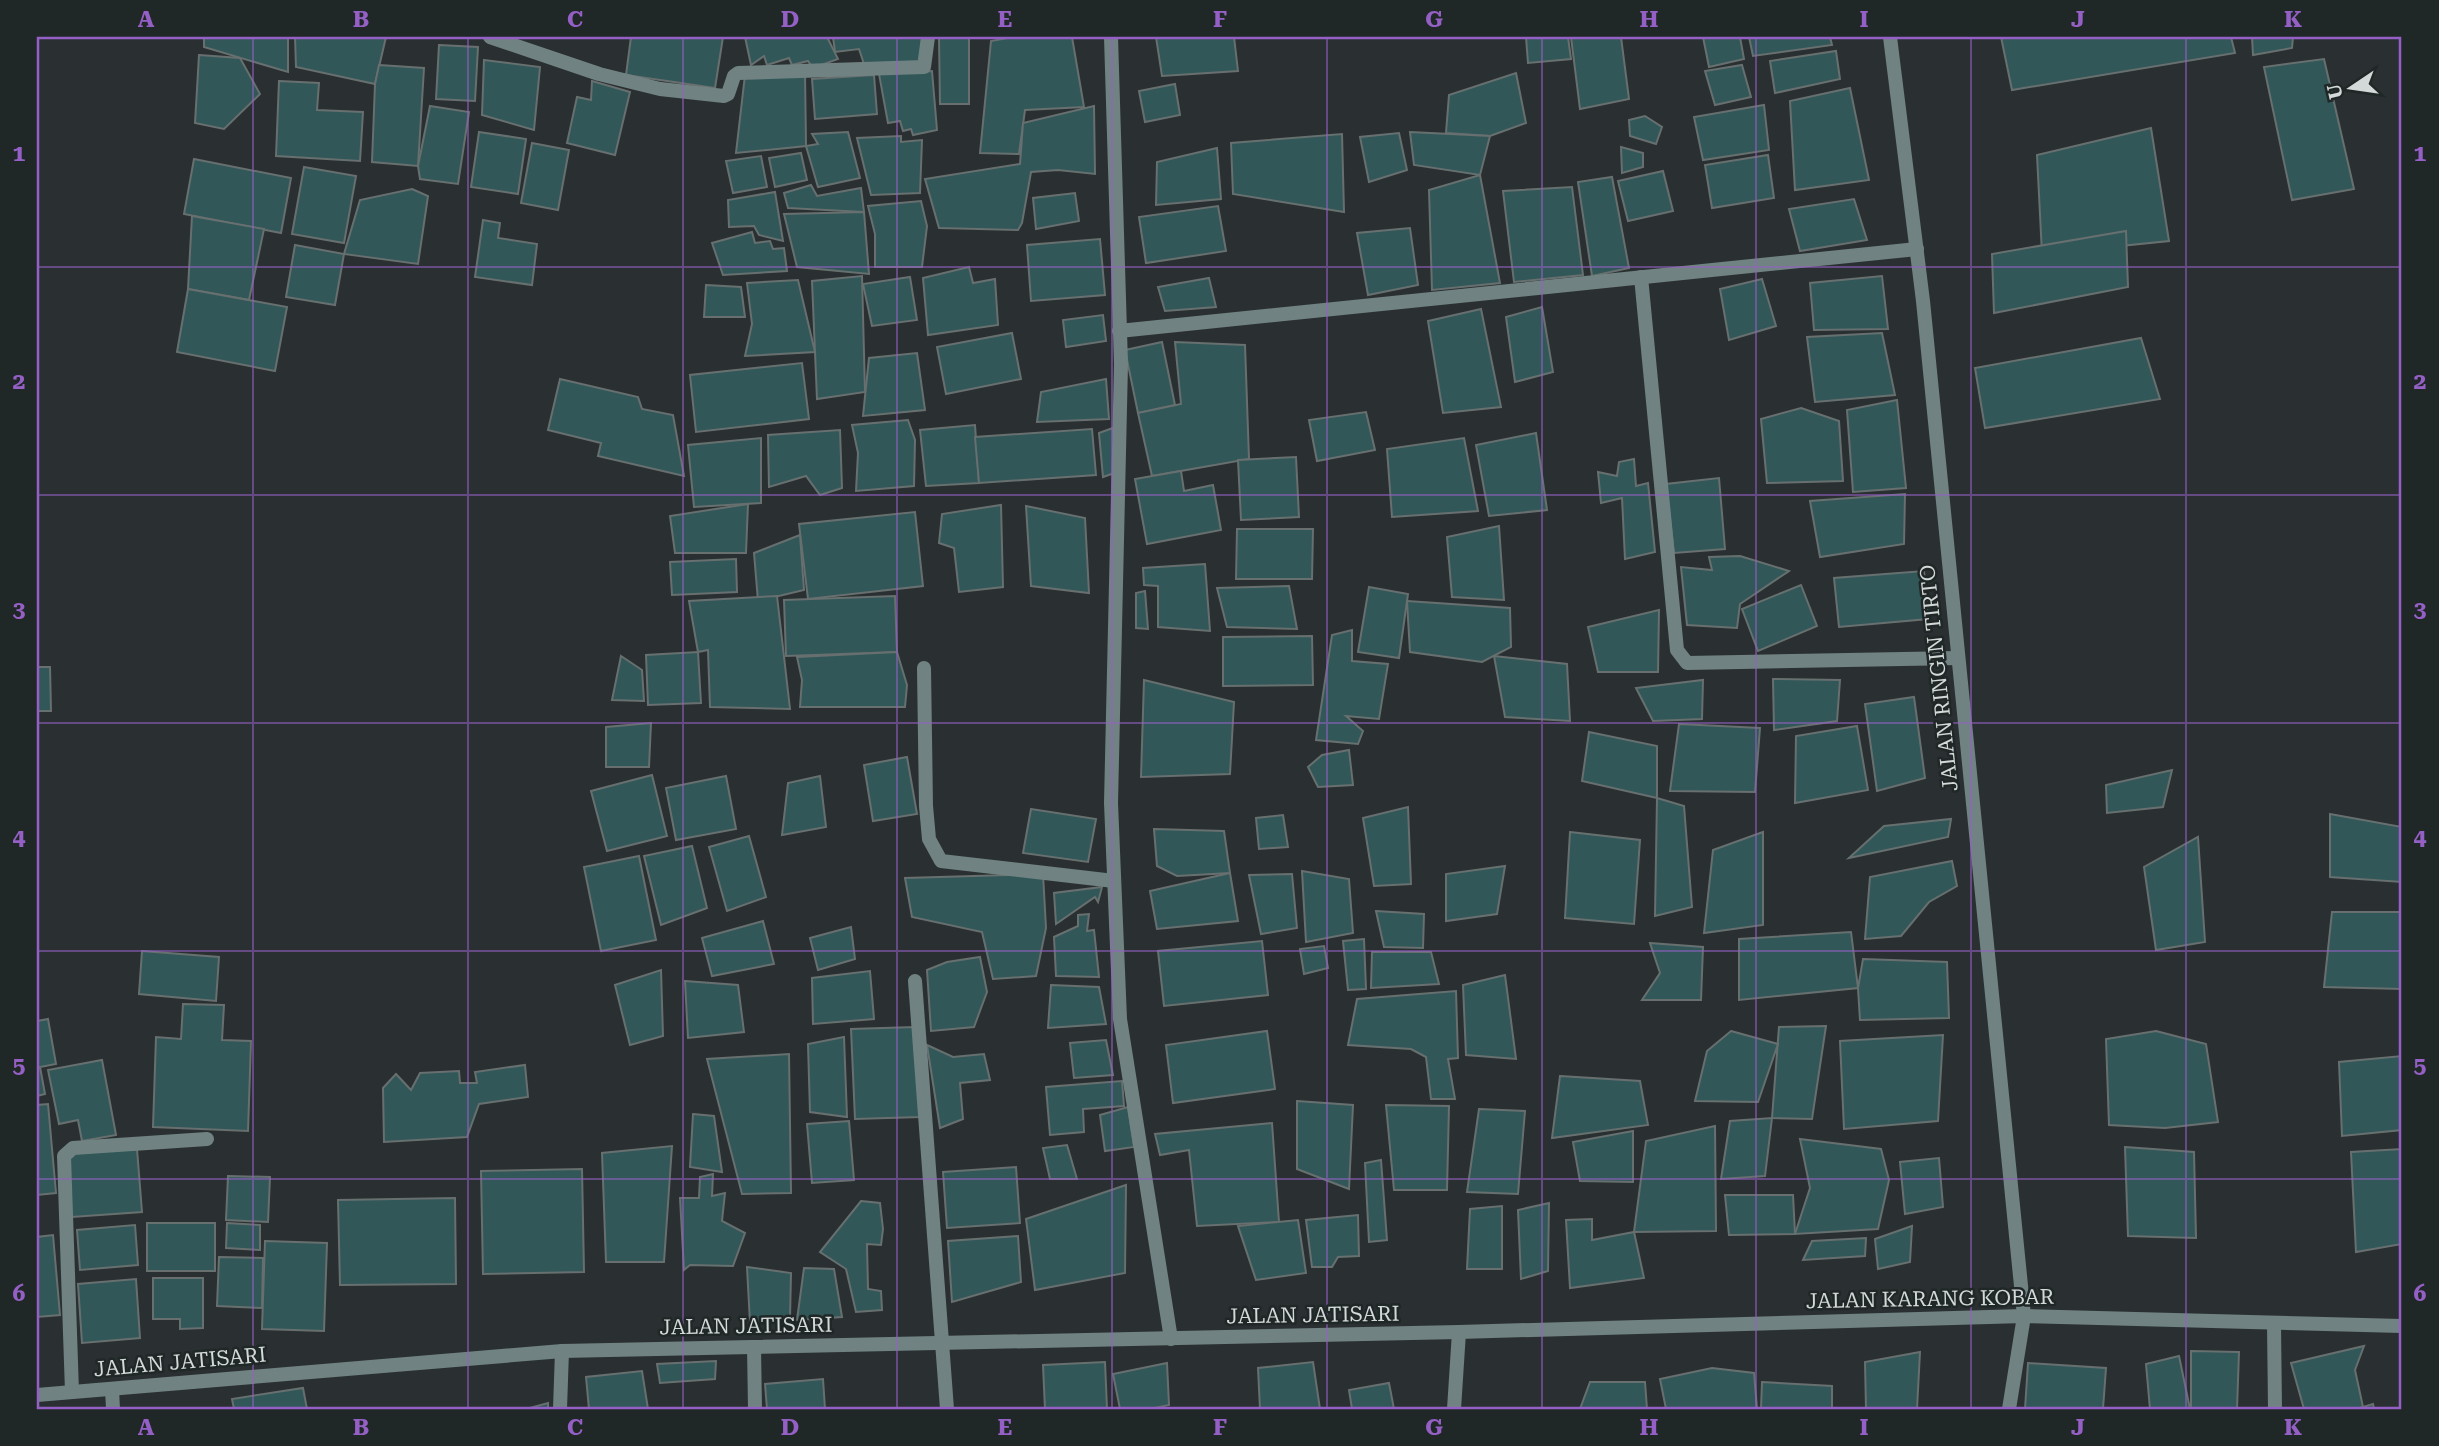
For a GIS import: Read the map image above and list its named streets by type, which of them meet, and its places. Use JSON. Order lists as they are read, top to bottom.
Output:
{
  "streets": {
    "street": ["JALAN RINGIN TIRTO", "JALAN KARANG KOBAR", "JALAN JATISARI"]
  },
  "crossings": [
    ["JALAN RINGIN TIRTO", "JALAN KARANG KOBAR"],
    ["JALAN KARANG KOBAR", "JALAN JATISARI"]
  ],
  "north": "left",
  "grid": {
    "columns": [
      "A",
      "B",
      "C",
      "D",
      "E",
      "F",
      "G",
      "H",
      "I",
      "J",
      "K"
    ],
    "rows": [
      "1",
      "2",
      "3",
      "4",
      "5",
      "6"
    ]
  }
}
